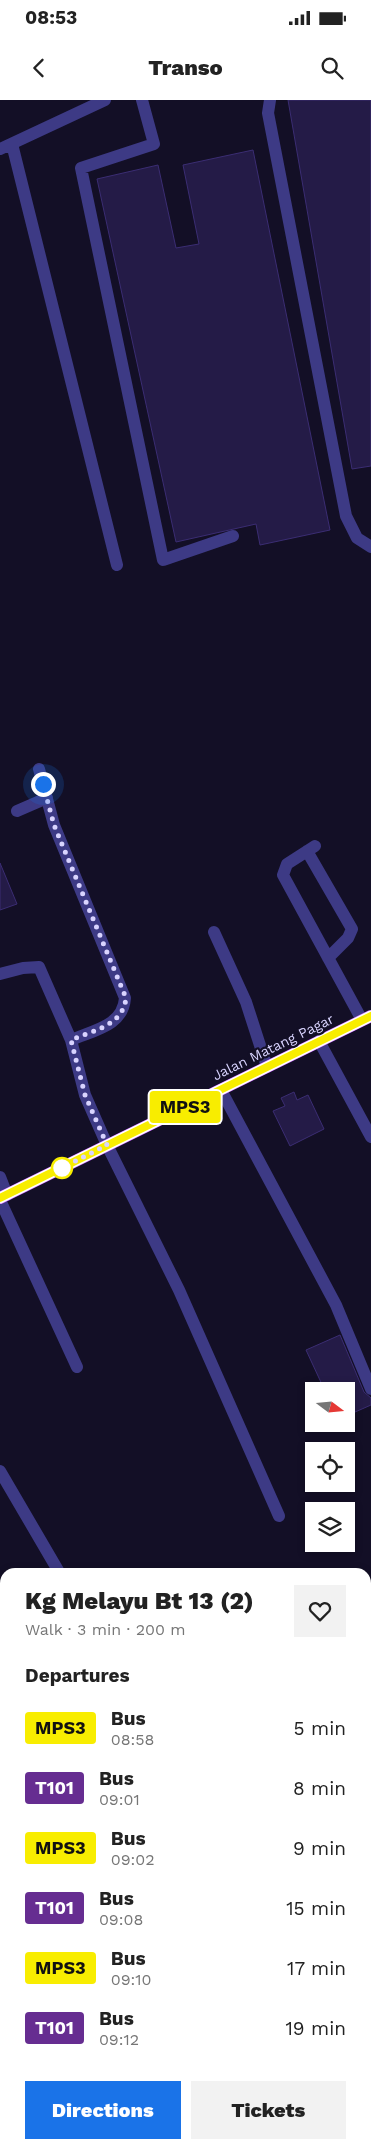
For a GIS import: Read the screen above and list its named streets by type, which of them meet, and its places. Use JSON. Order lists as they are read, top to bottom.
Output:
{
  "streets": {
    "main road": ["Jalan Matang Pagar"]
  },
  "lines": ["bus line MPS3"],
  "north": "right",
  "page": {
    "status": "08:53",
    "header": "Transo",
    "on_map": "MPS3",
    "heading": [
      ["Kg Melayu Bt 13 (2)", "Walk · 3 min · 200 m"],
      "Departures"
    ],
    "list": [
      {
        "mark": "MPS3",
        "name": "Bus",
        "note": "08:58",
        "value": "5 min"
      },
      {
        "mark": "T101",
        "name": "Bus",
        "note": "09:01",
        "value": "8 min"
      },
      {
        "mark": "MPS3",
        "name": "Bus",
        "note": "09:02",
        "value": "9 min"
      },
      {
        "mark": "T101",
        "name": "Bus",
        "note": "09:08",
        "value": "15 min"
      },
      {
        "mark": "MPS3",
        "name": "Bus",
        "note": "09:10",
        "value": "17 min"
      },
      {
        "mark": "T101",
        "name": "Bus",
        "note": "09:12",
        "value": "19 min"
      }
    ],
    "buttons": ["Directions", "Tickets"]
  }
}
